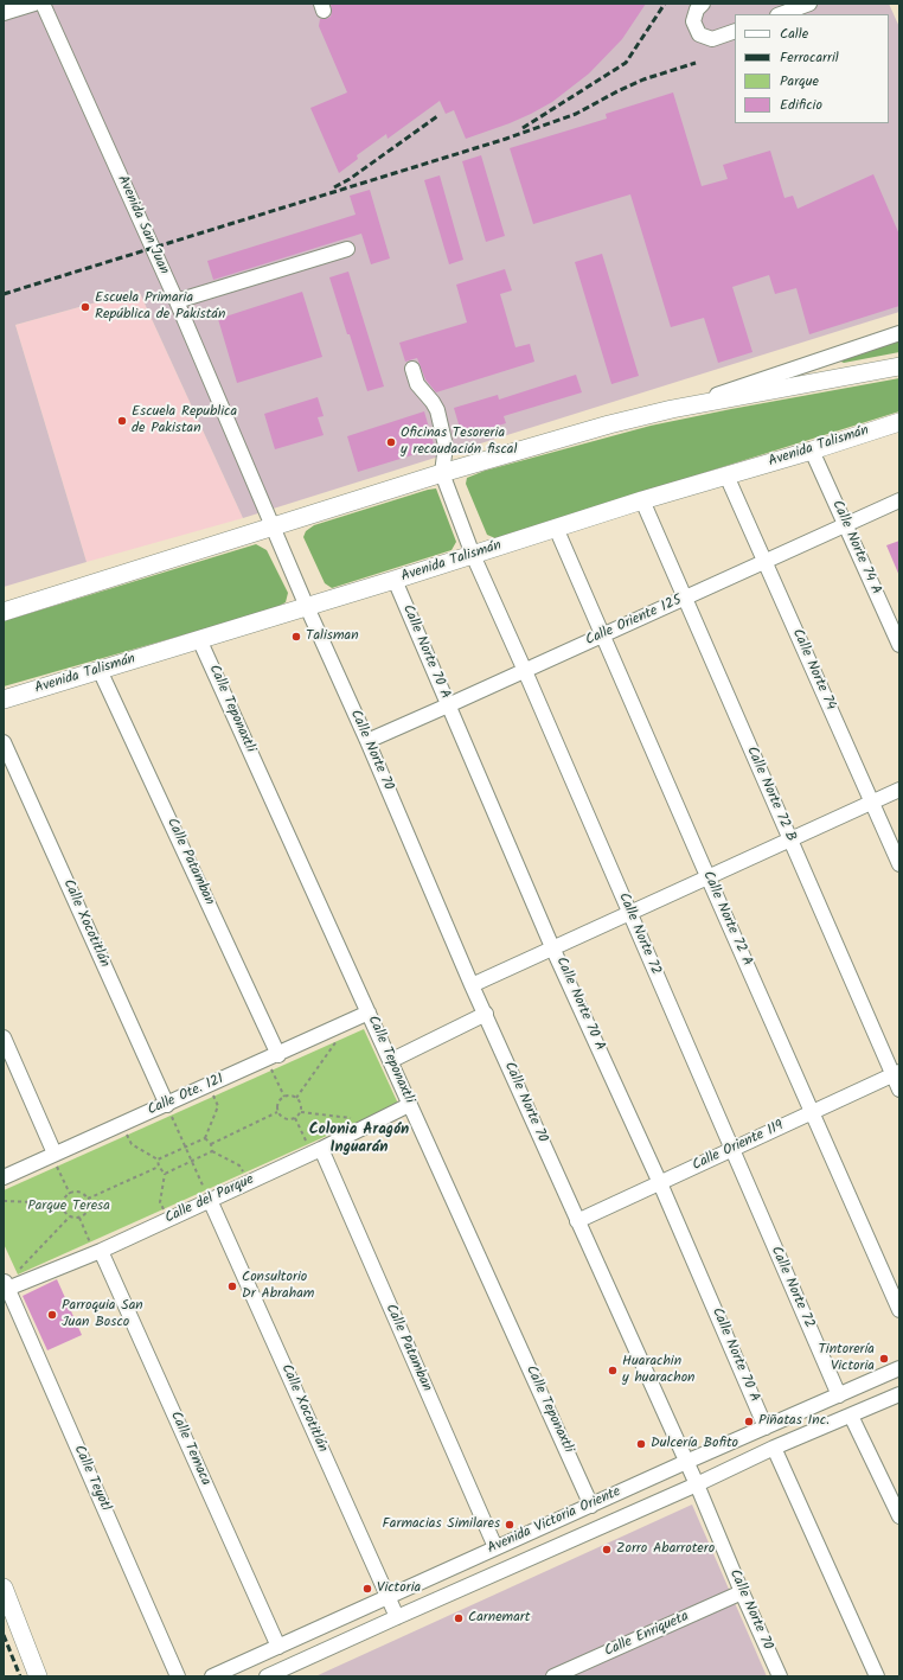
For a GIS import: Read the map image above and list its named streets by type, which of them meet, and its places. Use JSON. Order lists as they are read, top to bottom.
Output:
{
  "streets": {
    "main road": ["Avenida Talismán"],
    "street": [
      "Avenida San Juan",
      "Calle Norte 74 A",
      "Calle Oriente 125",
      "Calle Norte 70 A",
      "Calle Norte 74",
      "Calle Teponaxtli",
      "Calle Norte 70",
      "Calle Norte 72 B",
      "Calle Patamban",
      "Calle Norte 72 A",
      "Calle Xocotitlán",
      "Calle Norte 72",
      "Calle Ote. 121",
      "Calle Oriente 119",
      "Calle del Parque",
      "Calle Temaca",
      "Calle Teyotl",
      "Avenida Victoria Oriente",
      "Calle Enriqueta"
    ]
  },
  "crossings": [
    ["Avenida San Juan", "Calle Norte 70"],
    ["Avenida Talismán", "Calle Norte 74 A"],
    ["Avenida Talismán", "Calle Norte 70 A"],
    ["Avenida Talismán", "Calle Norte 74"],
    ["Avenida Talismán", "Calle Teponaxtli"],
    ["Avenida Talismán", "Calle Norte 70"],
    ["Avenida Talismán", "Calle Norte 72 B"],
    ["Avenida Talismán", "Calle Patamban"],
    ["Avenida Talismán", "Calle Norte 72 A"],
    ["Avenida Talismán", "Calle Norte 72"],
    ["Calle Norte 74 A", "Calle Oriente 125"],
    ["Calle Oriente 125", "Calle Norte 70 A"],
    ["Calle Oriente 125", "Calle Norte 74"],
    ["Calle Oriente 125", "Calle Norte 70"],
    ["Calle Oriente 125", "Calle Norte 72 B"],
    ["Calle Oriente 125", "Calle Norte 72 A"],
    ["Calle Oriente 125", "Calle Norte 72"],
    ["Calle Norte 70 A", "Calle Oriente 119"],
    ["Calle Norte 70 A", "Avenida Victoria Oriente"],
    ["Calle Teponaxtli", "Calle Ote. 121"],
    ["Calle Teponaxtli", "Calle del Parque"],
    ["Calle Teponaxtli", "Avenida Victoria Oriente"],
    ["Calle Norte 70", "Calle Oriente 119"],
    ["Calle Norte 70", "Avenida Victoria Oriente"],
    ["Calle Norte 70", "Calle Enriqueta"],
    ["Calle Norte 72 B", "Calle Oriente 119"],
    ["Calle Patamban", "Calle Ote. 121"],
    ["Calle Patamban", "Calle del Parque"],
    ["Calle Patamban", "Avenida Victoria Oriente"],
    ["Calle Norte 72 A", "Calle Oriente 119"],
    ["Calle Xocotitlán", "Calle Ote. 121"],
    ["Calle Xocotitlán", "Calle del Parque"],
    ["Calle Xocotitlán", "Avenida Victoria Oriente"],
    ["Calle Norte 72", "Calle Oriente 119"],
    ["Calle Norte 72", "Avenida Victoria Oriente"],
    ["Calle del Parque", "Calle Temaca"],
    ["Calle del Parque", "Calle Teyotl"],
    ["Calle Temaca", "Avenida Victoria Oriente"]
  ],
  "districts": ["Colonia Aragón Inguarán"],
  "parks": ["Parque Teresa"],
  "places": [
    "Escuela Primaria República de Pakistán",
    "Escuela Republica de Pakistan",
    "Oficinas Tesoreria y recaudación fiscal",
    "Talisman",
    "Consultorio Dr Abraham",
    "Parroquia San Juan Bosco",
    "Tintorería Victoria",
    "Huarachin y huarachon",
    "Piñatas Inc.",
    "Dulcería Bofito",
    "Farmacias Similares",
    "Zorro Abarrotero",
    "Victoria",
    "Carnemart"
  ],
  "legend": [
    "Calle",
    "Ferrocarril",
    "Parque",
    "Edificio"
  ]
}
